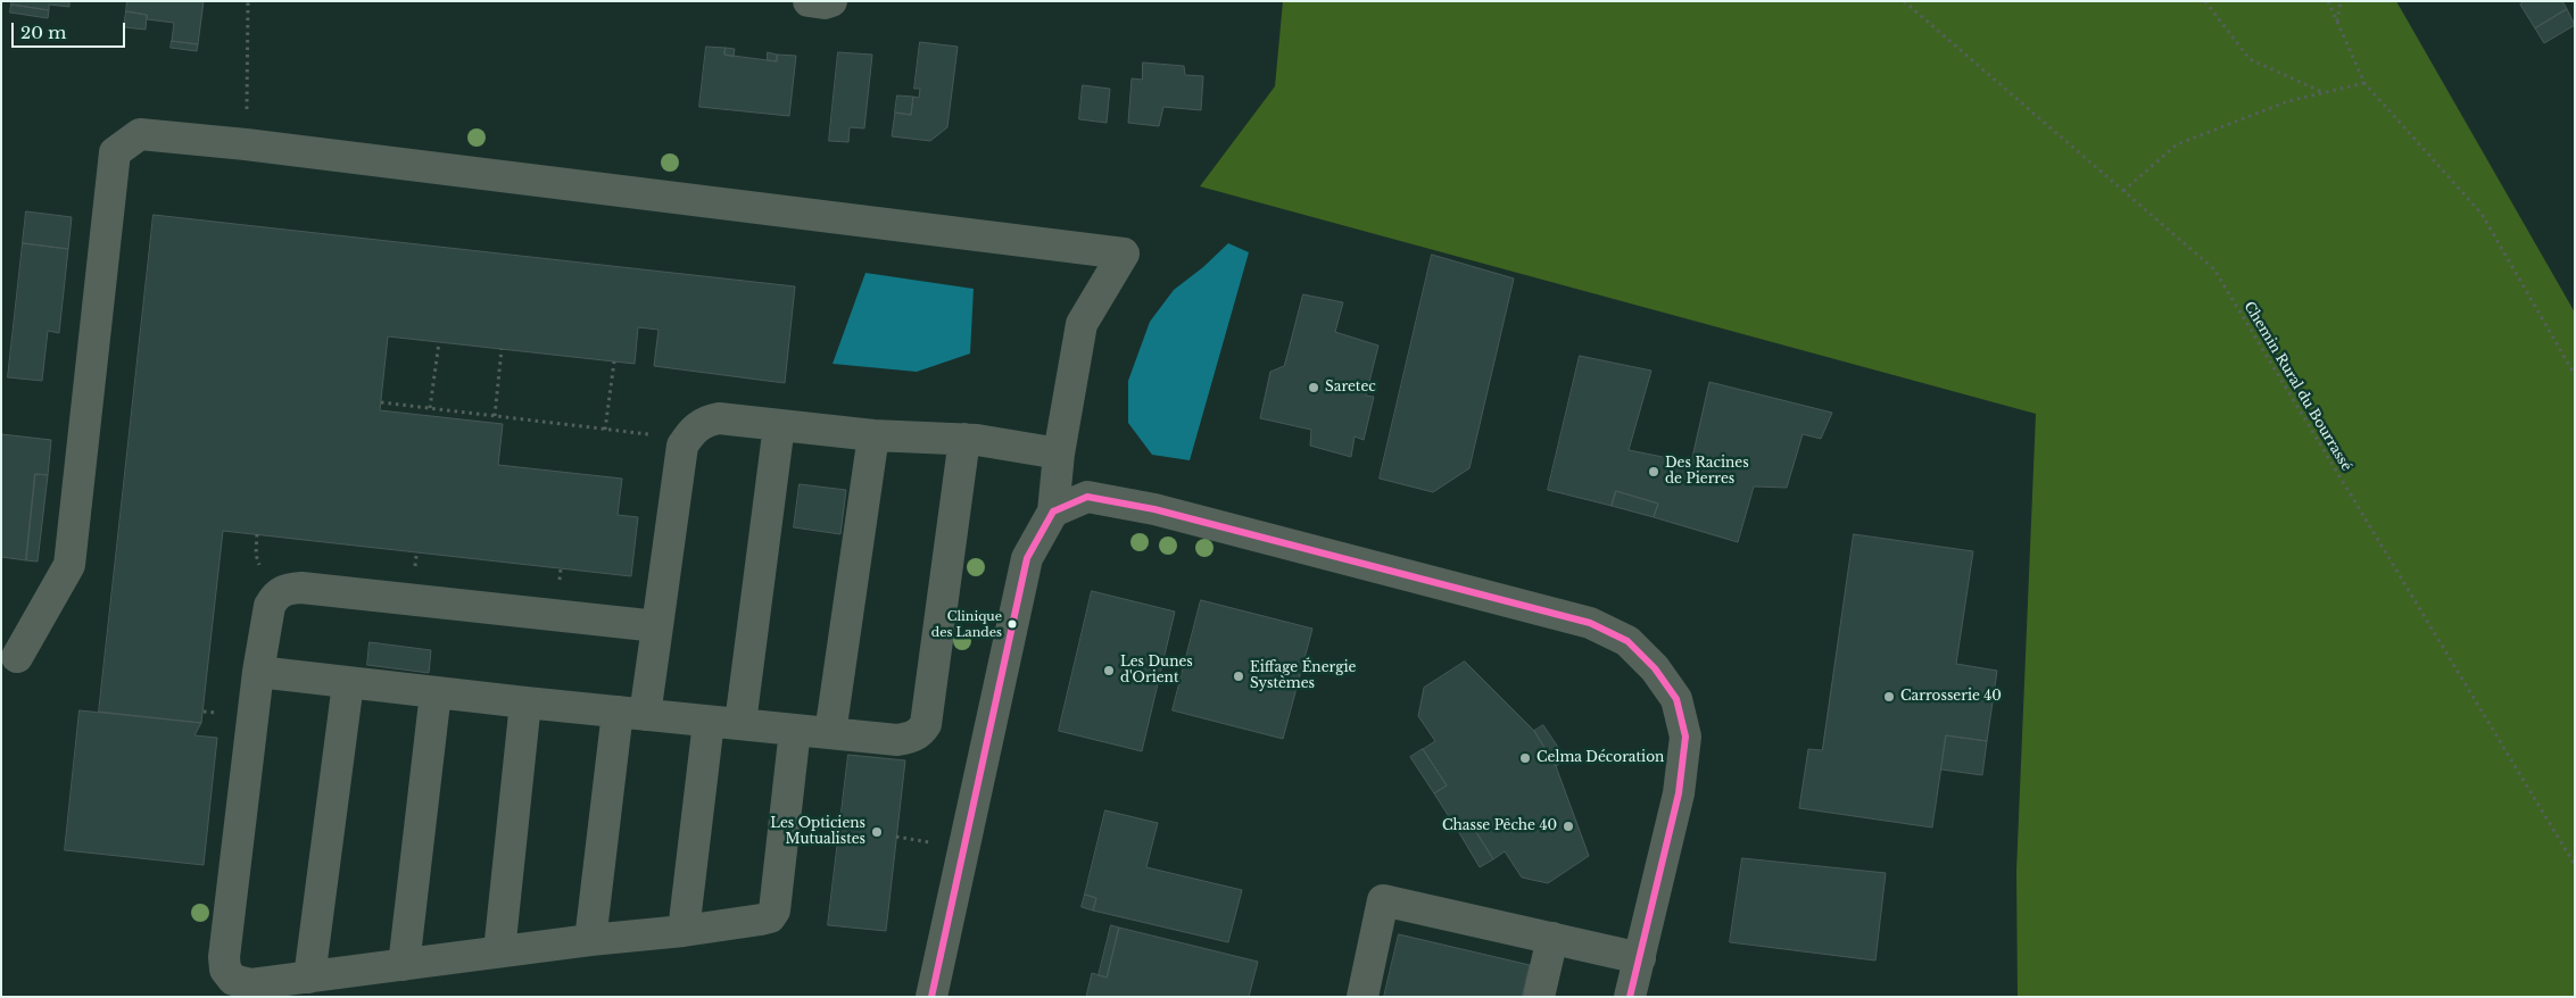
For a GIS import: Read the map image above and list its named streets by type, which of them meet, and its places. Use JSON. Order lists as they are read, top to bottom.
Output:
{
  "streets": {
    "path": ["Chemin Rural du Bourrassé"]
  },
  "places": [
    "Saretec",
    "Des Racines de Pierres",
    "Clinique des Landes",
    "Les Dunes d'Orient",
    "Eiffage Énergie Systèmes",
    "Carrosserie 40",
    "Celma Décoration",
    "Chasse Pêche 40",
    "Les Opticiens Mutualistes"
  ],
  "scale_bar": "20 m"
}
